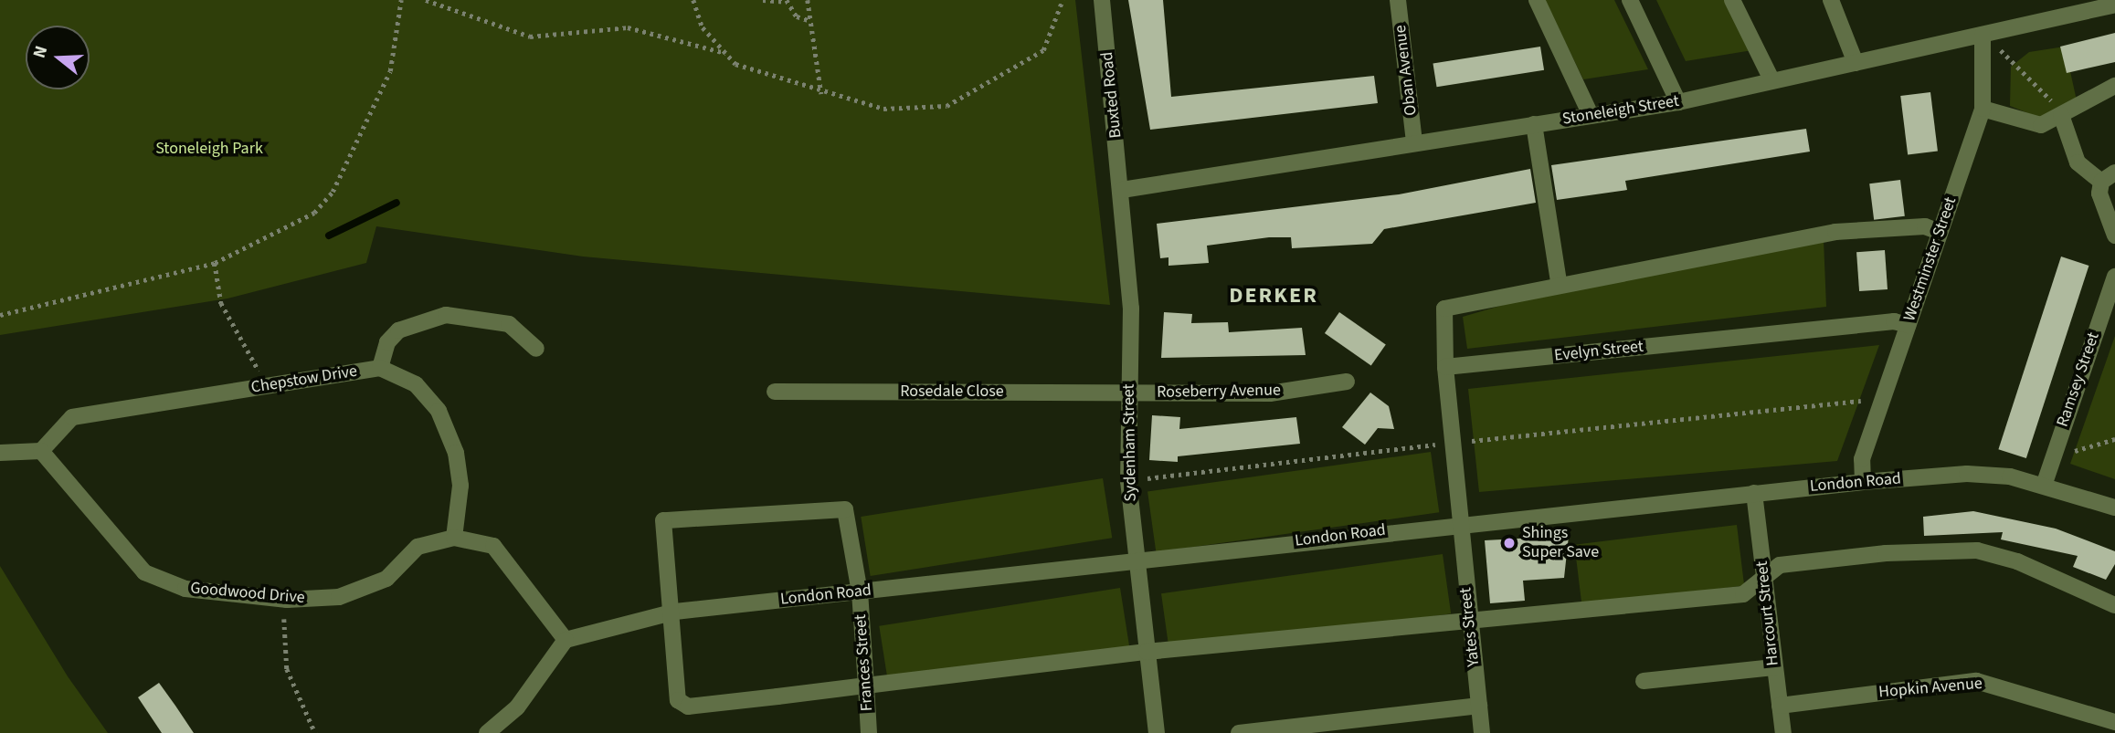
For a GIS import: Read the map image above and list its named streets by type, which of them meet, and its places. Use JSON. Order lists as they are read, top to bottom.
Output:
{
  "streets": {
    "street": [
      "Oban Avenue",
      "Buxted Road",
      "Stoneleigh Street",
      "Westminster Street",
      "Evelyn Street",
      "Chepstow Drive",
      "Ramsey Street",
      "Rosedale Close",
      "Roseberry Avenue",
      "Sydenham Street",
      "London Road",
      "Goodwood Drive",
      "Harcourt Street",
      "Yates Street",
      "Frances Street",
      "Hopkin Avenue"
    ]
  },
  "crossings": [
    ["Oban Avenue", "Stoneleigh Street"],
    ["Buxted Road", "Stoneleigh Street"],
    ["Buxted Road", "Sydenham Street"],
    ["Stoneleigh Street", "Westminster Street"],
    ["Stoneleigh Street", "Sydenham Street"],
    ["Westminster Street", "Evelyn Street"],
    ["Westminster Street", "London Road"],
    ["Chepstow Drive", "Goodwood Drive"],
    ["Ramsey Street", "London Road"],
    ["Rosedale Close", "Roseberry Avenue"],
    ["Rosedale Close", "Sydenham Street"],
    ["Roseberry Avenue", "Sydenham Street"],
    ["Sydenham Street", "London Road"],
    ["London Road", "Goodwood Drive"],
    ["London Road", "Harcourt Street"],
    ["London Road", "Yates Street"],
    ["London Road", "Frances Street"],
    ["Harcourt Street", "Hopkin Avenue"]
  ],
  "districts": ["DERKER"],
  "parks": ["Stoneleigh Park"],
  "places": ["Shings Super Save"],
  "north": "left"
}
